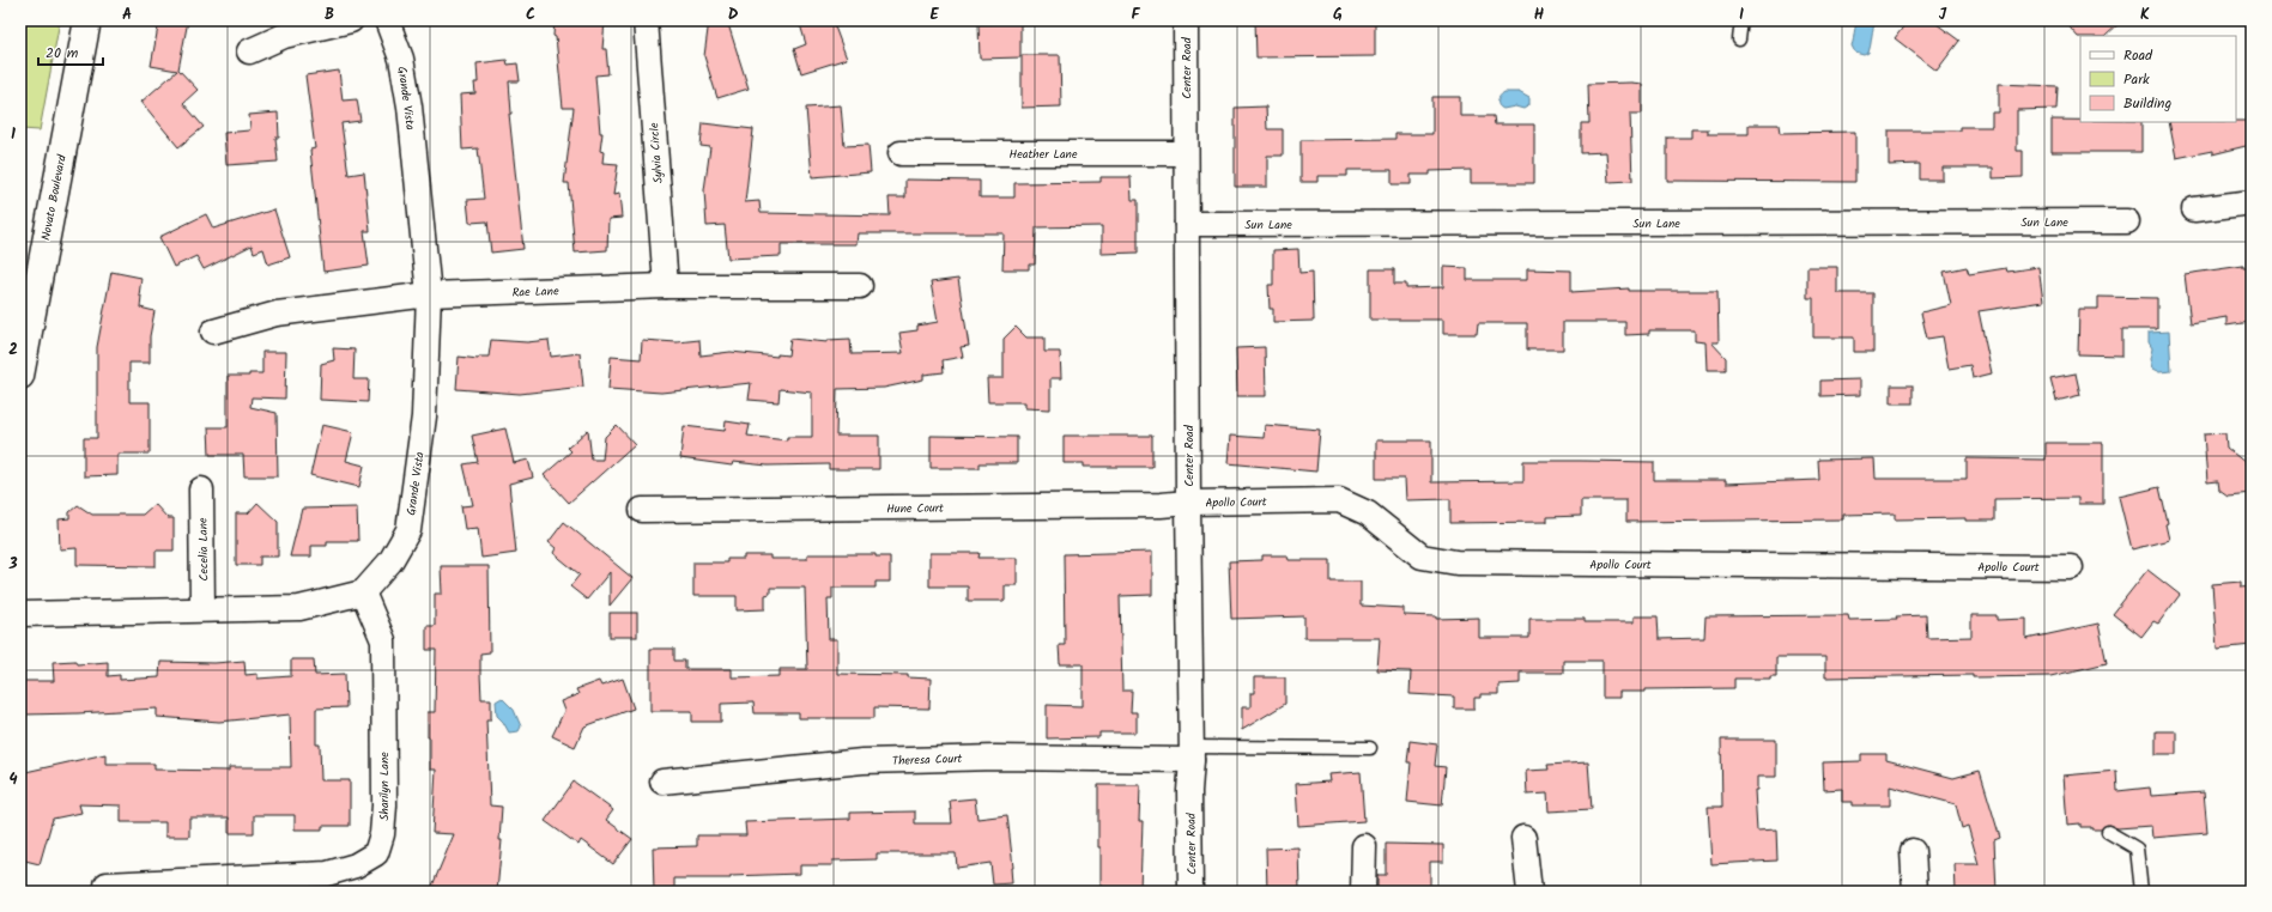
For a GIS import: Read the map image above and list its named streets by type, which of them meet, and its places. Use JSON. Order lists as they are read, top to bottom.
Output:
{
  "streets": {
    "main road": ["Novato Boulevard"],
    "street": [
      "Center Road",
      "Grande Vista",
      "Sylvia Circle",
      "Heather Lane",
      "Sun Lane",
      "Rae Lane",
      "Apollo Court",
      "Hune Court",
      "Cecelia Lane",
      "Theresa Court",
      "Sharilyn Lane"
    ]
  },
  "crossings": [
    ["Center Road", "Heather Lane"],
    ["Center Road", "Sun Lane"],
    ["Center Road", "Apollo Court"],
    ["Center Road", "Hune Court"],
    ["Center Road", "Theresa Court"],
    ["Grande Vista", "Rae Lane"],
    ["Grande Vista", "Sharilyn Lane"],
    ["Sylvia Circle", "Rae Lane"],
    ["Apollo Court", "Hune Court"]
  ],
  "legend": ["Road", "Park", "Building"],
  "scale_bar": "20 m",
  "grid": {
    "columns": [
      "A",
      "B",
      "C",
      "D",
      "E",
      "F",
      "G",
      "H",
      "I",
      "J",
      "K"
    ],
    "rows": [
      "1",
      "2",
      "3",
      "4"
    ]
  }
}
